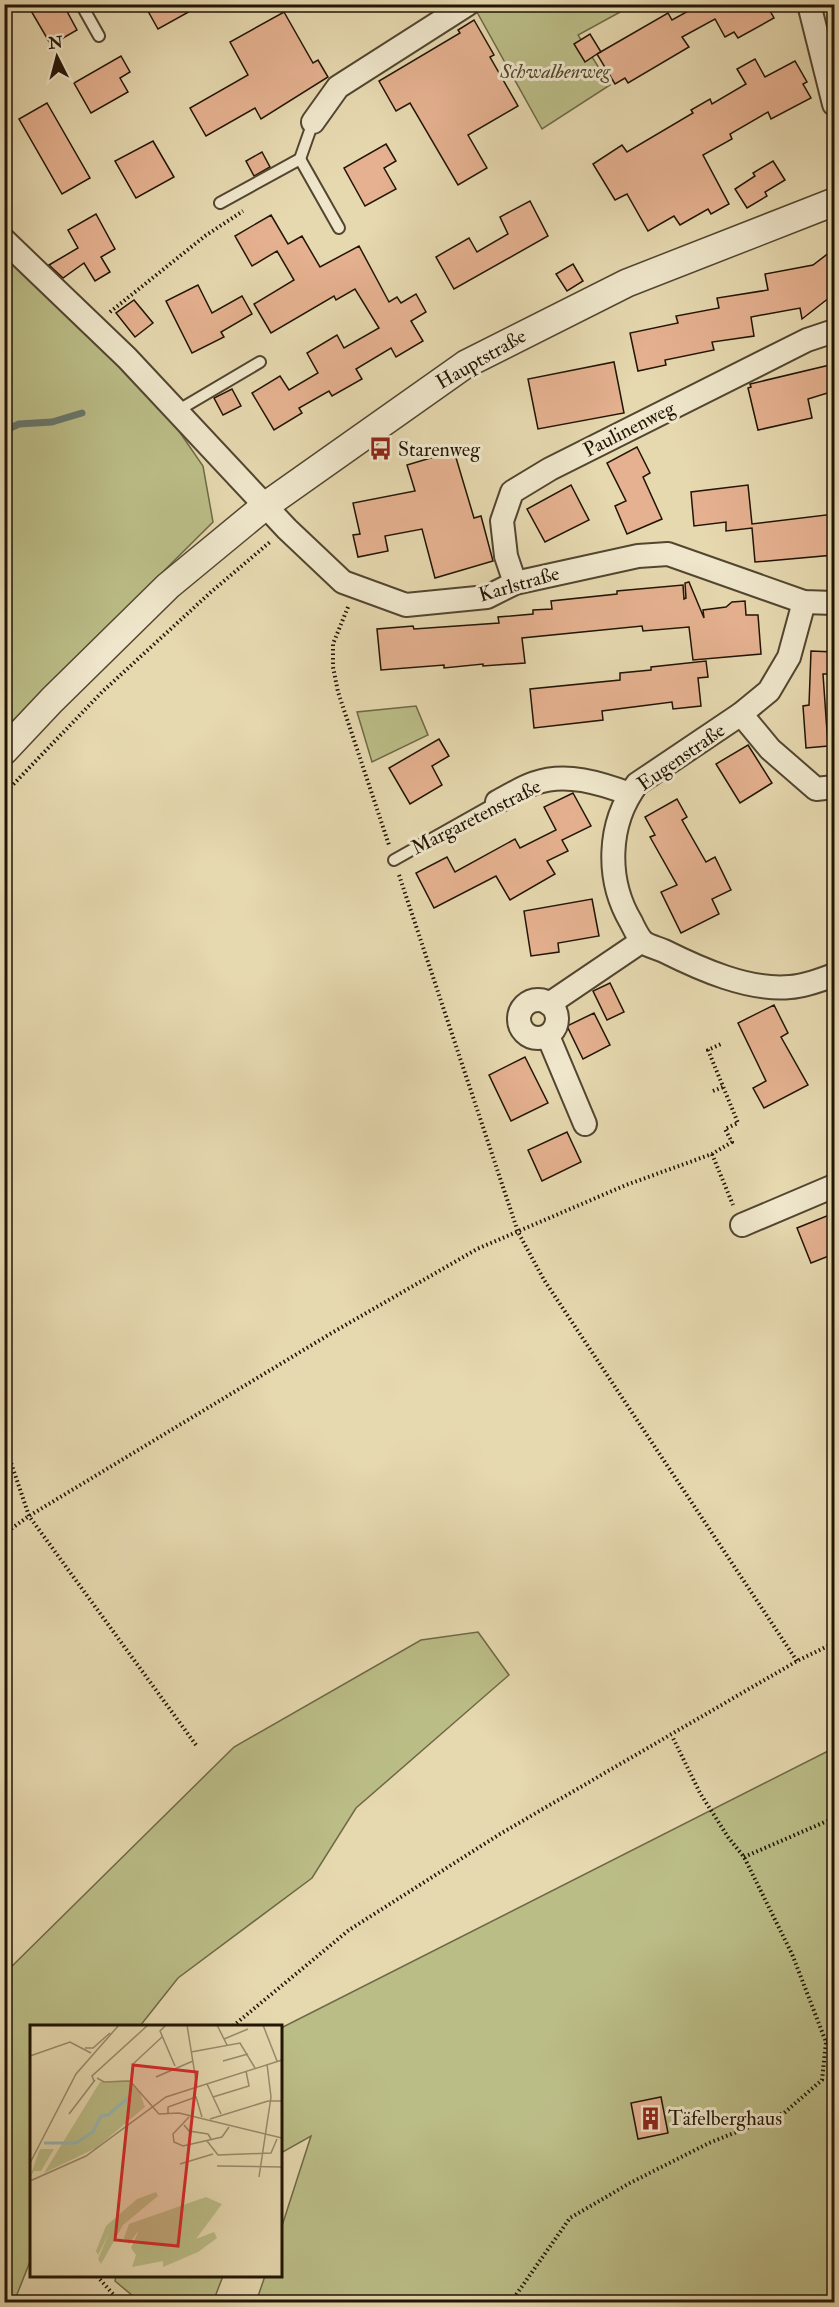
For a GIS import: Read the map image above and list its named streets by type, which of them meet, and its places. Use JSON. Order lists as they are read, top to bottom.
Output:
{
  "streets": {
    "street": [
      "Hauptstraße",
      "Paulinenweg",
      "Karlstraße",
      "Eugenstraße",
      "Margaretenstraße"
    ]
  },
  "crossings": [
    ["Hauptstraße", "Karlstraße"],
    ["Paulinenweg", "Karlstraße"],
    ["Karlstraße", "Eugenstraße"],
    ["Eugenstraße", "Margaretenstraße"]
  ],
  "parks": ["Schwalbenweg"],
  "places": {
    "bus stop": ["Starenweg"],
    "building": ["Täfelberghaus"]
  },
  "north": "top"
}
